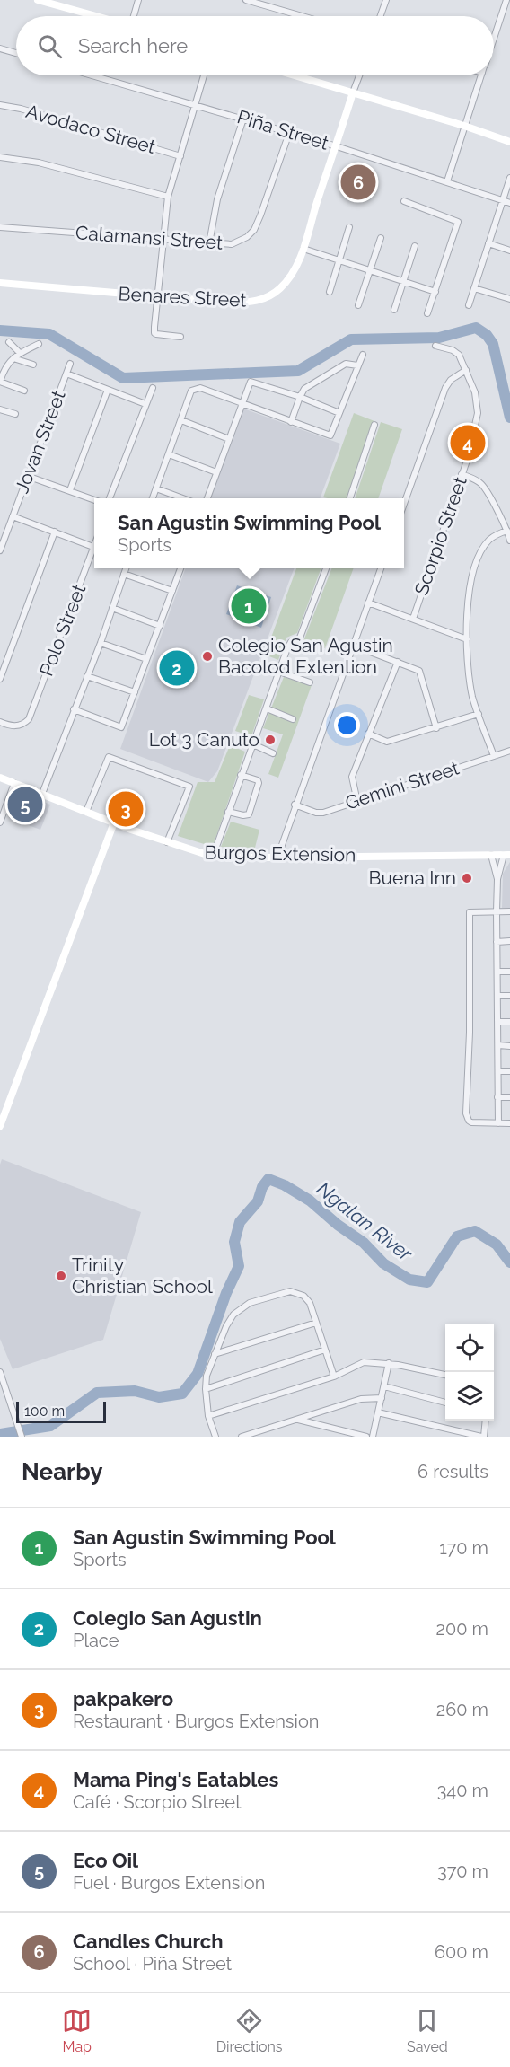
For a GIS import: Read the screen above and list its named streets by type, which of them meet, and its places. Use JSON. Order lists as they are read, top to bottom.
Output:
{
  "streets": {
    "street": [
      "Avodaco Street",
      "Piña Street",
      "Calamansi Street",
      "Benares Street",
      "Jovan Street",
      "Scorpio Street",
      "Polo Street",
      "Gemini Street",
      "Burgos Extension"
    ]
  },
  "crossings": [
    ["Piña Street", "Calamansi Street"],
    ["Piña Street", "Benares Street"]
  ],
  "water": ["Ngalan River"],
  "places": [
    "Colegio San Agustin Bacolod Extention",
    "Lot 3 Canuto",
    "Buena Inn",
    "Trinity Christian School"
  ],
  "scale_bar": "100 m",
  "page": {
    "search": "Search here",
    "pins": [
      "6",
      "4",
      "1",
      "2",
      "5",
      "3"
    ],
    "popup": ["San Agustin Swimming Pool", "Sports"],
    "scale": "100 m",
    "heading": ["Nearby", "6 results"],
    "list": [
      {
        "mark": "1",
        "name": "San Agustin Swimming Pool",
        "note": "Sports",
        "value": "170 m"
      },
      {
        "mark": "2",
        "name": "Colegio San Agustin",
        "note": "Place",
        "value": "200 m"
      },
      {
        "mark": "3",
        "name": "pakpakero",
        "note": "Restaurant · Burgos Extension",
        "value": "260 m"
      },
      {
        "mark": "4",
        "name": "Mama Ping's Eatables",
        "note": "Café · Scorpio Street",
        "value": "340 m"
      },
      {
        "mark": "5",
        "name": "Eco Oil",
        "note": "Fuel · Burgos Extension",
        "value": "370 m"
      },
      {
        "mark": "6",
        "name": "Candles Church",
        "note": "School · Piña Street",
        "value": "600 m"
      }
    ],
    "nav": ["Map", "Directions", "Saved"]
  }
}
